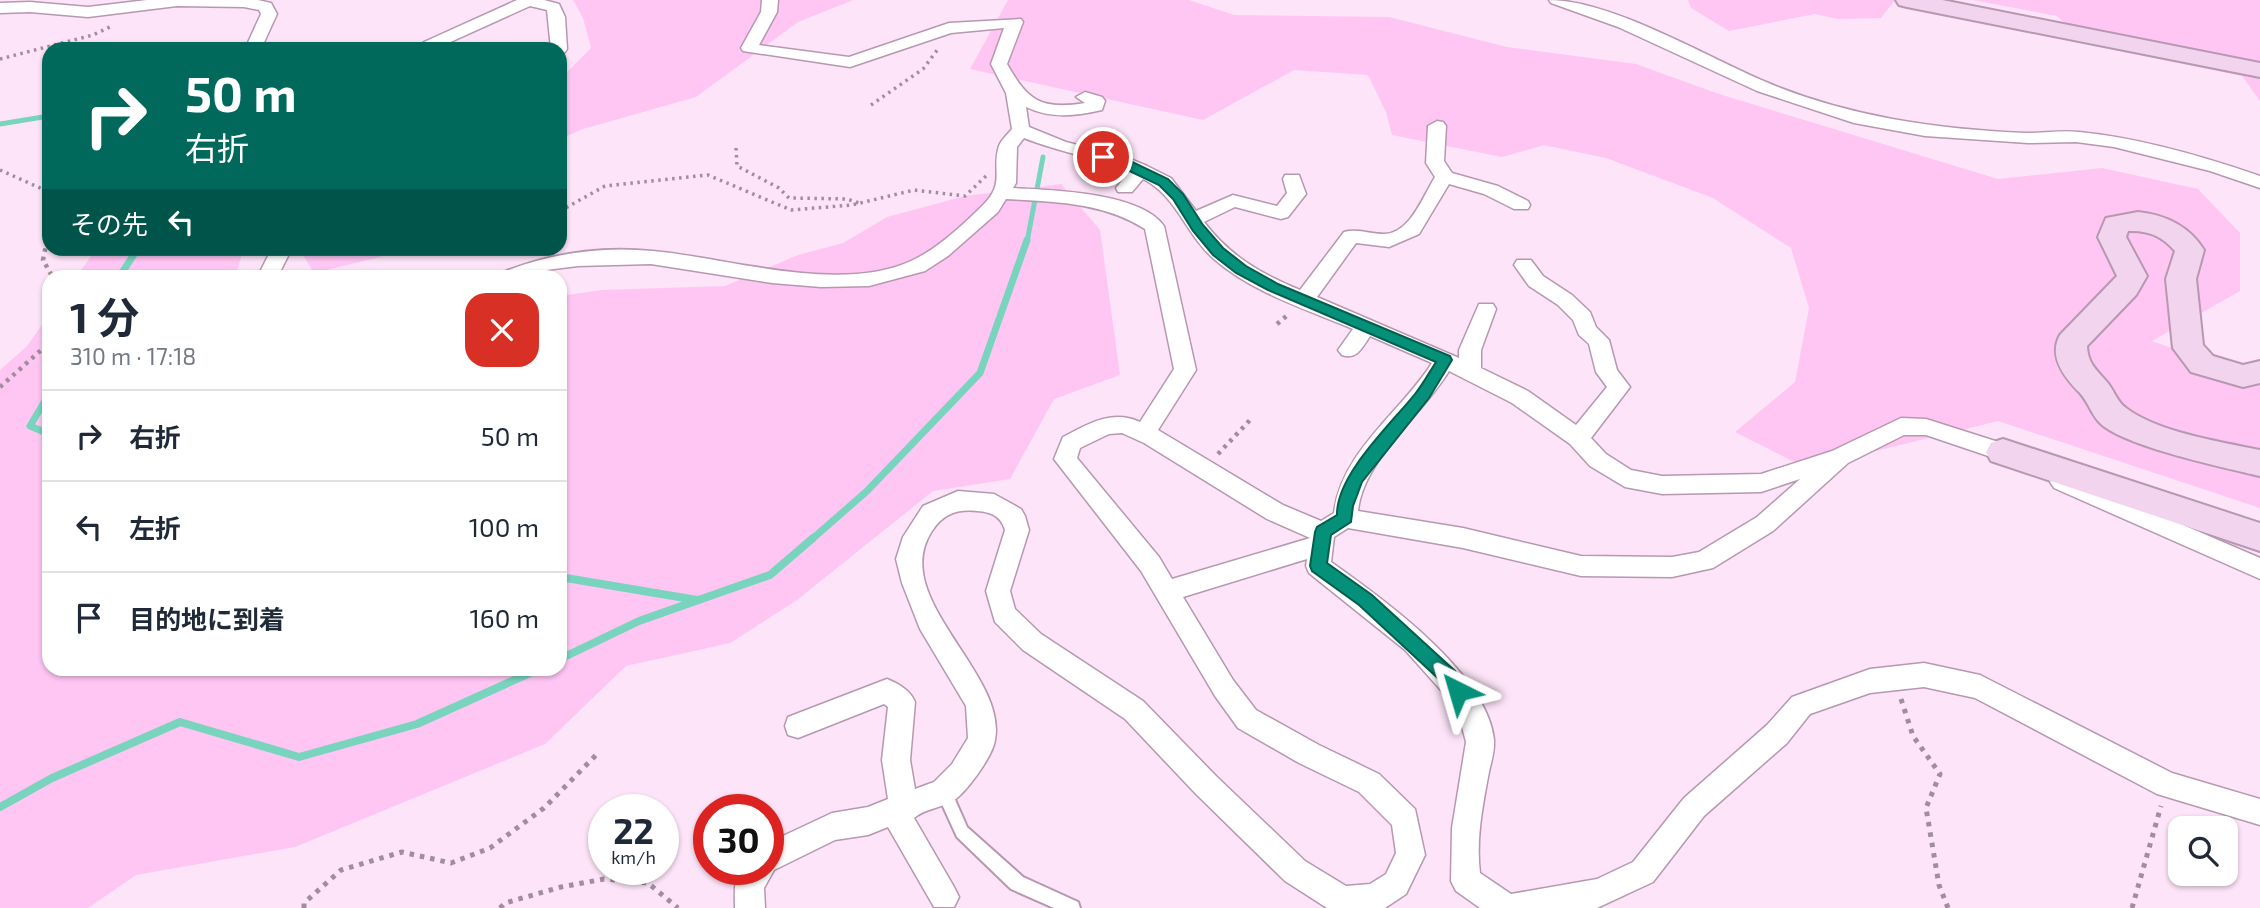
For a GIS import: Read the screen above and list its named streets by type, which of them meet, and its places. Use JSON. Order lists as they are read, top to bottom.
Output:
{
  "page": {
    "turn": ["50 m", "右折"],
    "then": "その先",
    "heading": ["1 分", "310 m · 17:18"],
    "list": [
      {
        "name": "右折",
        "value": "50 m"
      },
      {
        "name": "左折",
        "value": "100 m"
      },
      {
        "name": "目的地に到着",
        "value": "160 m"
      }
    ],
    "speed": "22 km/h",
    "limit": "30"
  }
}
